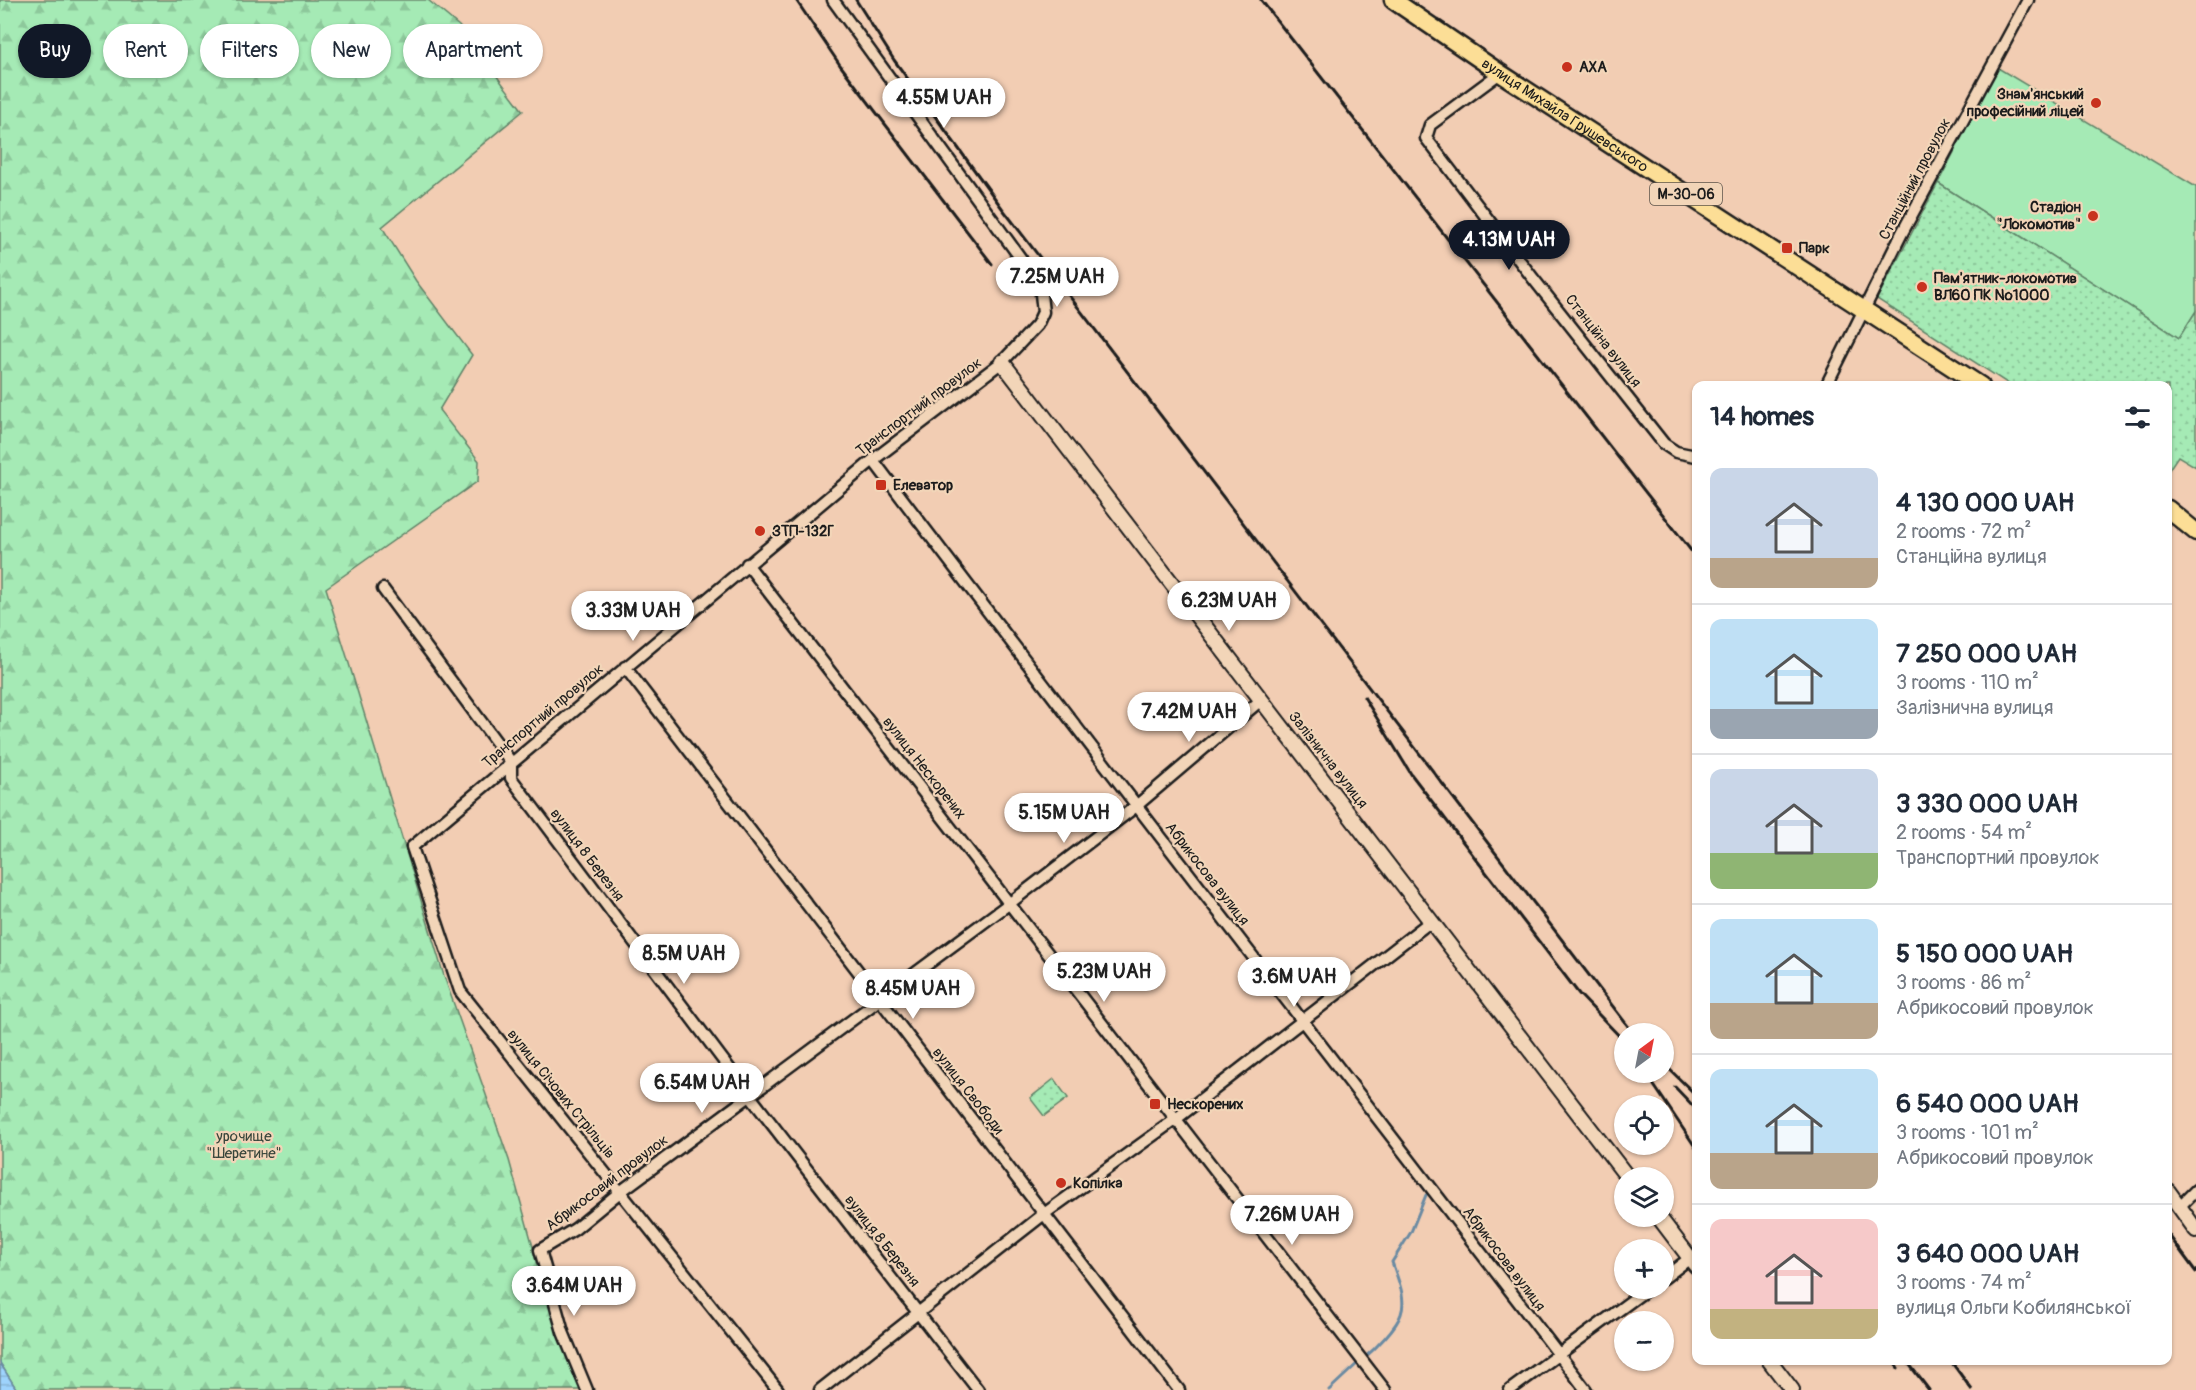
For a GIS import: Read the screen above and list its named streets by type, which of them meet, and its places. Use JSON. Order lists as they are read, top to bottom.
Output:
{
  "streets": {
    "main road": ["вулиця Михайла Грушевського", "М-30-06"],
    "street": [
      "Станційний провулок",
      "Станційна вулиця",
      "Транспортний провулок",
      "Залізнична вулиця",
      "вулиця Нескорених",
      "вулиця 8 Березня",
      "Абрикосова вулиця",
      "вулиця Свободи",
      "вулиця Січових Стрільців",
      "Абрикосовий провулок"
    ]
  },
  "crossings": [
    ["вулиця Михайла Грушевського", "Станційний провулок"],
    ["вулиця Михайла Грушевського", "Станційна вулиця"],
    ["Транспортний провулок", "Залізнична вулиця"],
    ["Транспортний провулок", "вулиця Нескорених"],
    ["Транспортний провулок", "вулиця 8 Березня"],
    ["Транспортний провулок", "Абрикосова вулиця"],
    ["Транспортний провулок", "вулиця Свободи"],
    ["Транспортний провулок", "вулиця Січових Стрільців"],
    ["Залізнична вулиця", "Абрикосовий провулок"],
    ["вулиця Нескорених", "Абрикосовий провулок"],
    ["вулиця 8 Березня", "Абрикосовий провулок"],
    ["Абрикосова вулиця", "Абрикосовий провулок"],
    ["вулиця Свободи", "Абрикосовий провулок"],
    ["вулиця Січових Стрільців", "Абрикосовий провулок"]
  ],
  "parks": ["урочище \"Шеретине\""],
  "places": {
    "other": [
      "AXA",
      "Знам'янський професійний ліцей",
      "Стадіон \"Локомотив\"",
      "Пам'ятник-локомотив ВЛ60 ПК №1000",
      "ЗТП-132Г",
      "Копілка"
    ],
    "transit": ["Парк", "Елеватор", "Нескорених"]
  },
  "north": "top right",
  "page": {
    "chip": [
      "Buy",
      "Rent",
      "Filters",
      "New",
      "Apartment"
    ],
    "price": [
      "4.55M UAH",
      "4.13M UAH",
      "7.25M UAH",
      "6.23M UAH",
      "3.33M UAH",
      "7.42M UAH",
      "5.15M UAH",
      "8.5M UAH",
      "5.23M UAH",
      "3.6M UAH",
      "8.45M UAH",
      "6.54M UAH",
      "7.26M UAH",
      "3.64M UAH"
    ],
    "heading": "14 homes",
    "list": [
      {
        "name": "4 130 000 UAH",
        "note": "2 rooms · 72 m² · Станційна вулиця"
      },
      {
        "name": "7 250 000 UAH",
        "note": "3 rooms · 110 m² · Залізнична вулиця"
      },
      {
        "name": "3 330 000 UAH",
        "note": "2 rooms · 54 m² · Транспортний провулок"
      },
      {
        "name": "5 150 000 UAH",
        "note": "3 rooms · 86 m² · Абрикосовий провулок"
      },
      {
        "name": "6 540 000 UAH",
        "note": "3 rooms · 101 m² · Абрикосовий провулок"
      },
      {
        "name": "3 640 000 UAH",
        "note": "3 rooms · 74 m² · вулиця Ольги Кобилянської"
      }
    ],
    "map_buttons": ["+", "−"]
  }
}
